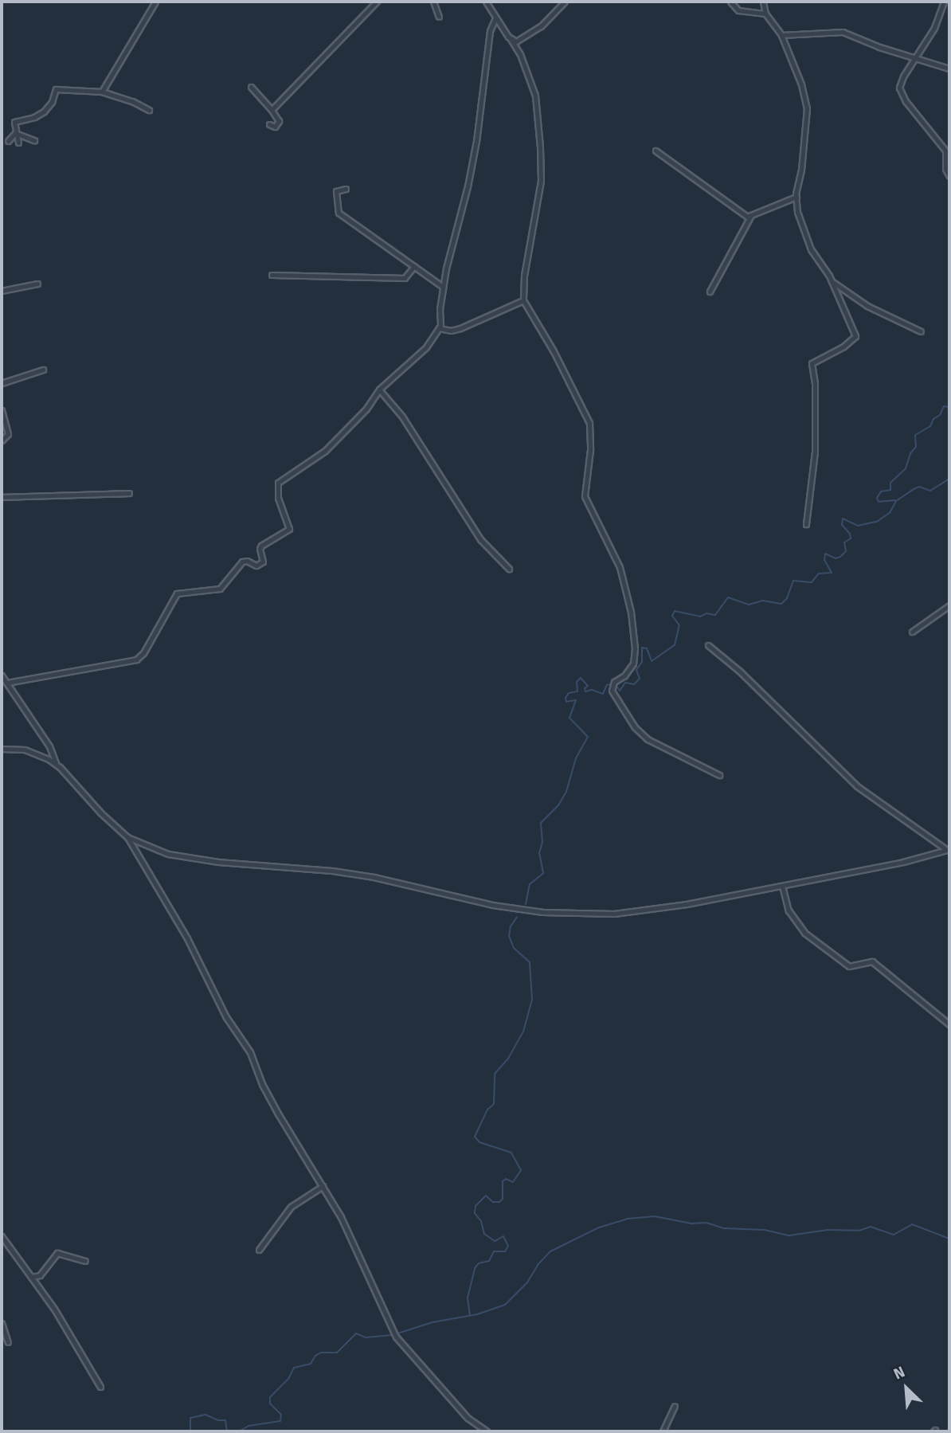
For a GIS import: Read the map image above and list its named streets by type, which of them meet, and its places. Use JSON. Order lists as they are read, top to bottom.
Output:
{
  "north": "top left"
}
